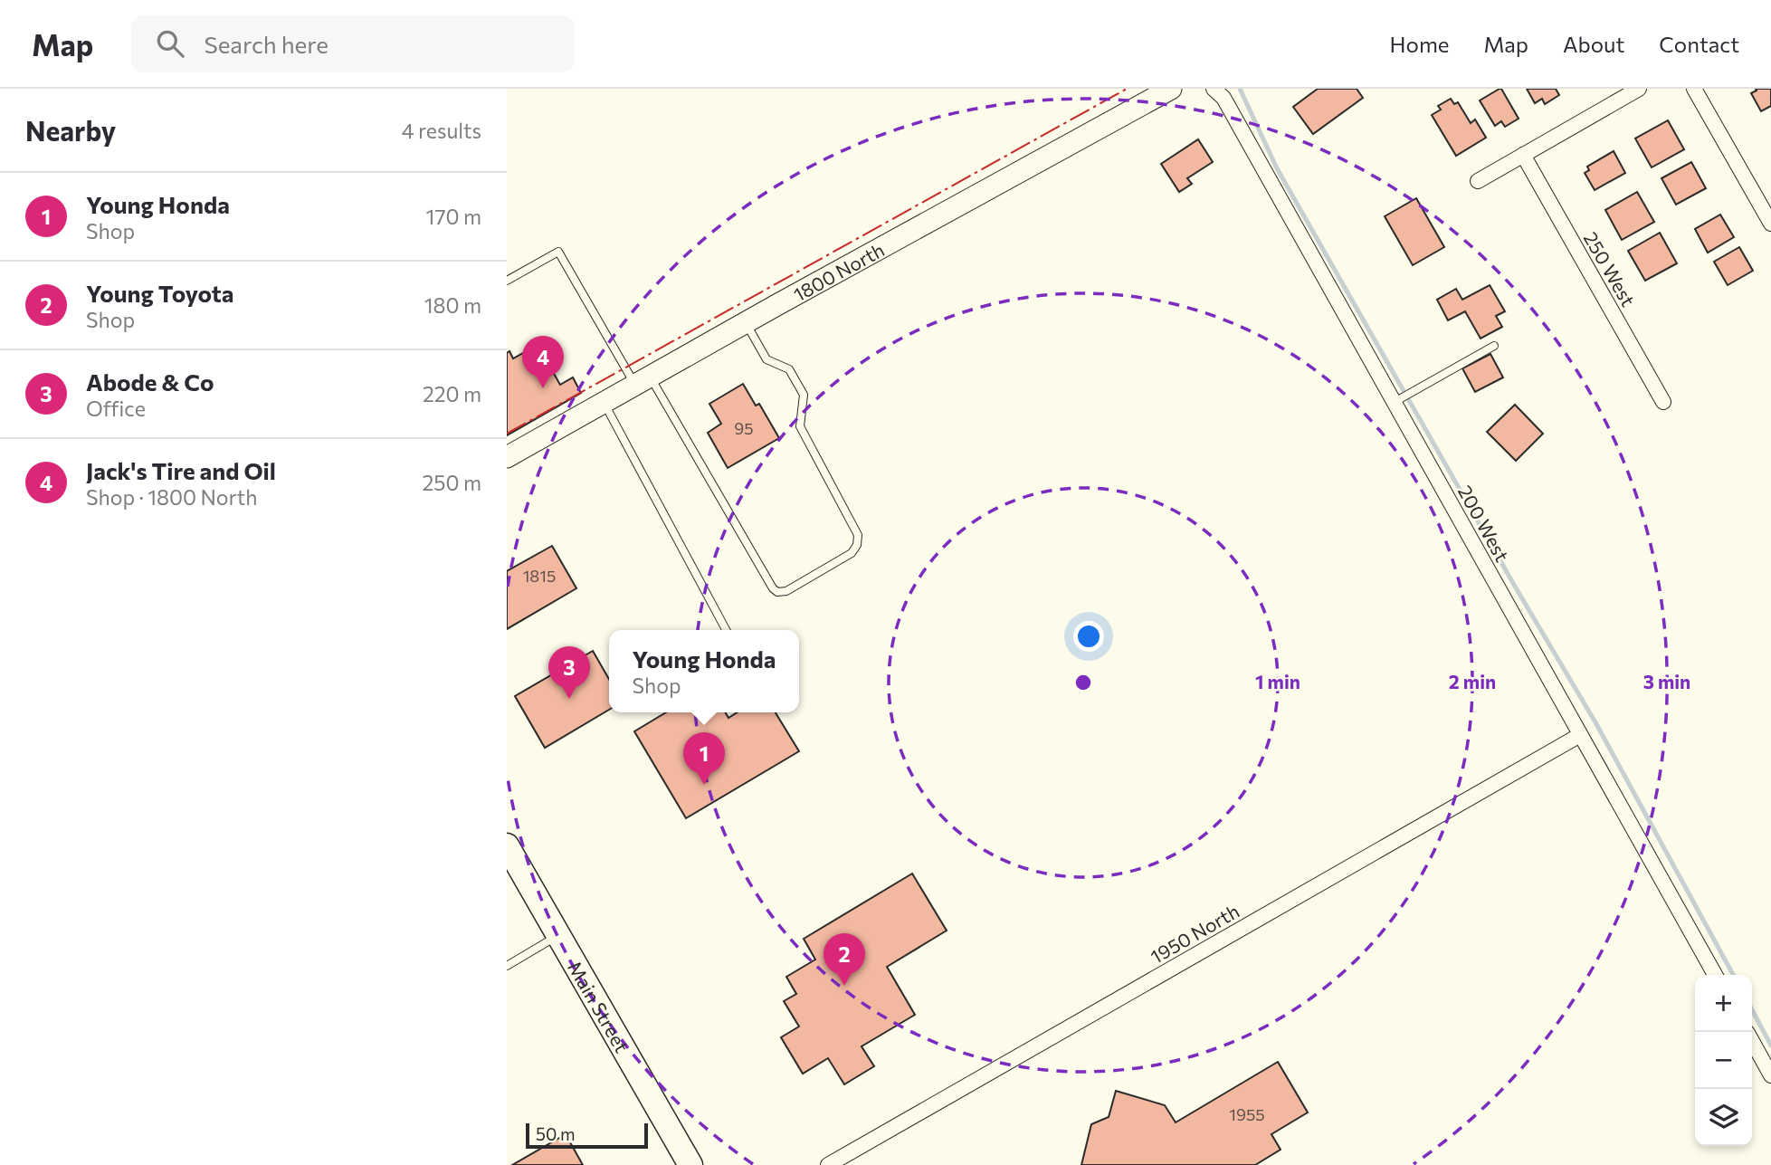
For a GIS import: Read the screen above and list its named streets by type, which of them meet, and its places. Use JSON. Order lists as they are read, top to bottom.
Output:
{
  "streets": {
    "main road": ["Main Street"],
    "street": [
      "250 West",
      "1800 North",
      "200 West",
      "1950 North"
    ]
  },
  "crossings": [
    ["200 West", "1950 North"]
  ],
  "house_numbers": ["95", "1815", "1955"],
  "scale_bar": "50 m",
  "page": {
    "header": "Map",
    "search": "Search here",
    "nav": [
      "Home",
      "Map",
      "About",
      "Contact"
    ],
    "heading": ["Nearby", "4 results"],
    "list": [
      {
        "mark": "1",
        "name": "Young Honda",
        "note": "Shop",
        "value": "170 m"
      },
      {
        "mark": "2",
        "name": "Young Toyota",
        "note": "Shop",
        "value": "180 m"
      },
      {
        "mark": "3",
        "name": "Abode & Co",
        "note": "Office",
        "value": "220 m"
      },
      {
        "mark": "4",
        "name": "Jack's Tire and Oil",
        "note": "Shop · 1800 North",
        "value": "250 m"
      }
    ],
    "pins": [
      "4",
      "3",
      "1",
      "2"
    ],
    "popup": ["Young Honda", "Shop"],
    "map_buttons": ["+", "−"],
    "scale": "50 m"
  },
  "rings": ["1 min", "2 min", "3 min"]
}
